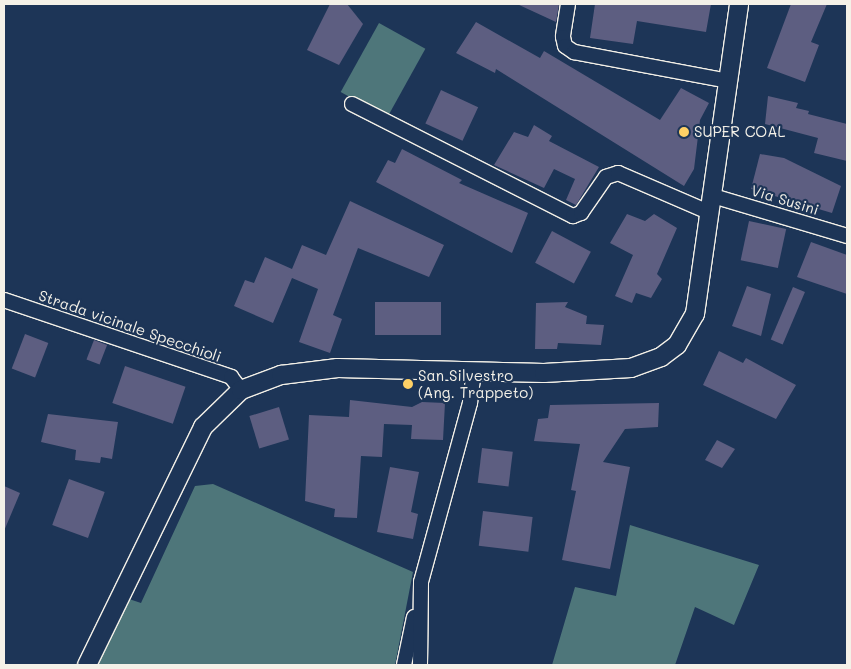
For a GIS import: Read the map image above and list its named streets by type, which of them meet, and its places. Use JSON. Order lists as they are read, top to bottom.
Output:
{
  "streets": {
    "street": ["Via Susini", "Strada vicinale Specchioli"]
  },
  "places": ["SUPER COAL", "San Silvestro (Ang. Trappeto)"]
}
